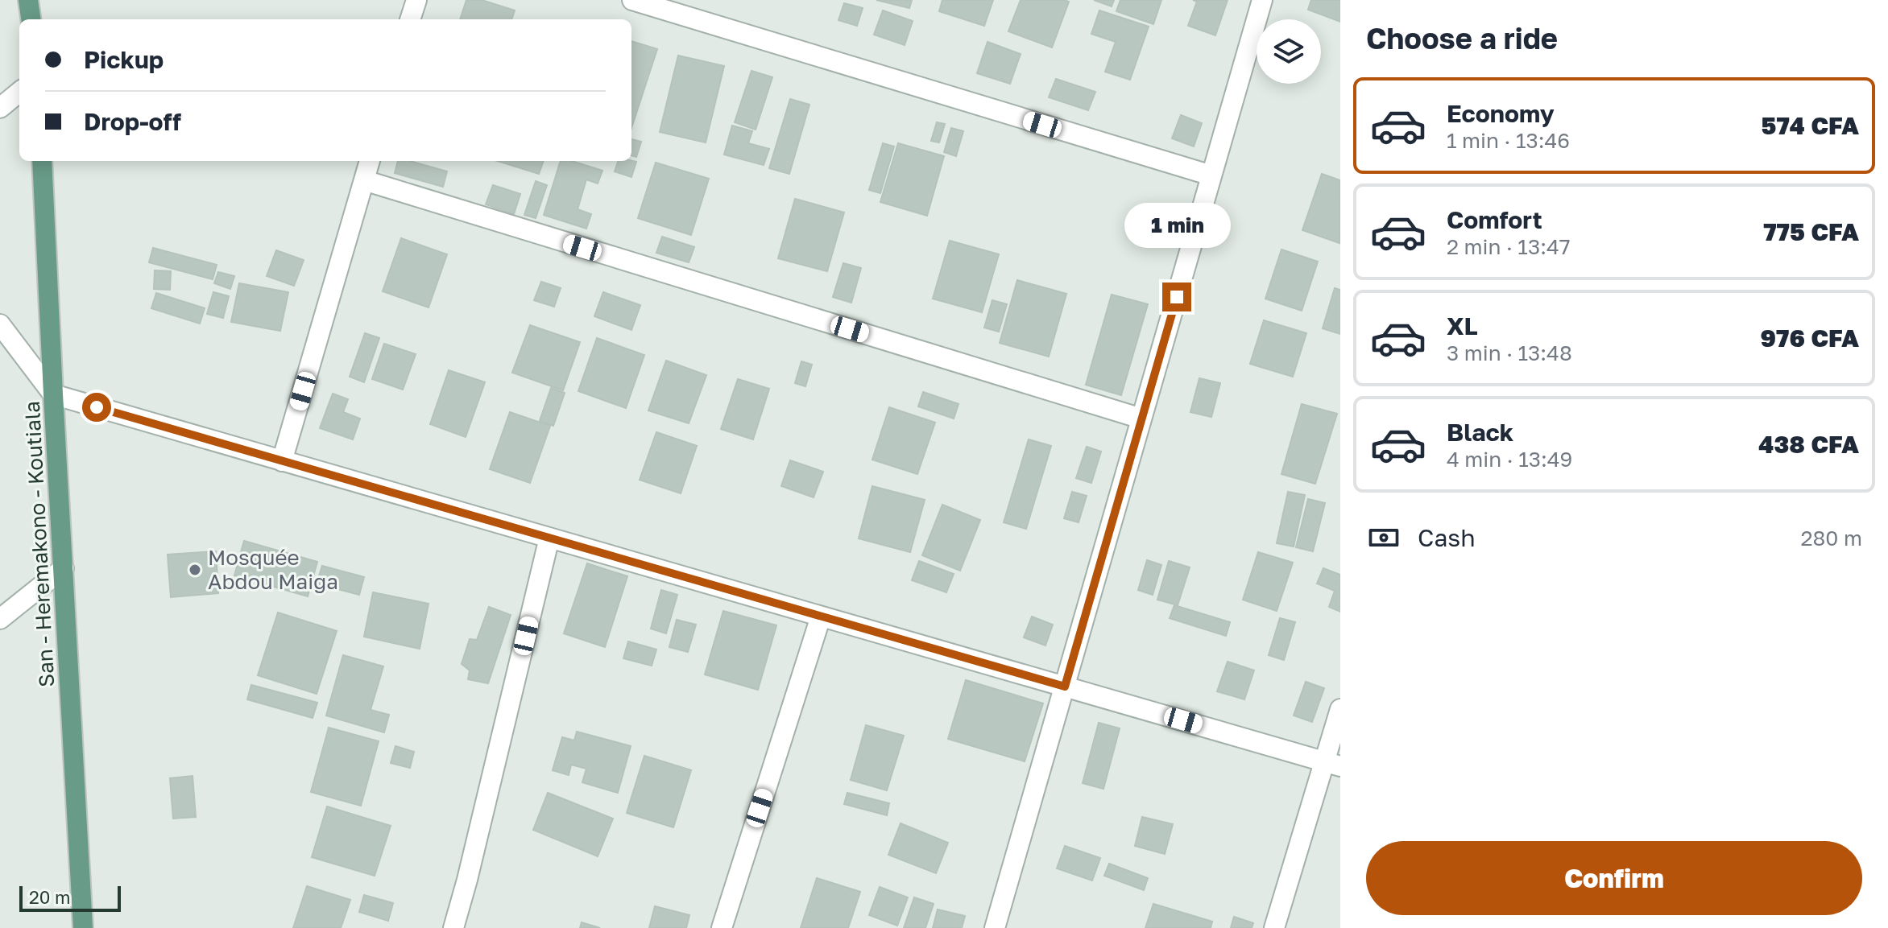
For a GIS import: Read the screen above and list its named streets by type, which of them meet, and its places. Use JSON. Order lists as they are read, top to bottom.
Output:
{
  "streets": {
    "main road": ["San - Heremakono - Koutiala"]
  },
  "places": ["Mosquée Abdou Maiga"],
  "scale_bar": "20 m",
  "page": {
    "heading": "Choose a ride",
    "banner": ["Pickup", "Drop-off"],
    "list": [
      {
        "name": "Economy",
        "note": "1 min · 13:46",
        "value": "574 CFA"
      },
      {
        "name": "Comfort",
        "note": "2 min · 13:47",
        "value": "775 CFA"
      },
      {
        "name": "XL",
        "note": "3 min · 13:48",
        "value": "976 CFA"
      },
      {
        "name": "Black",
        "note": "4 min · 13:49",
        "value": "438 CFA"
      }
    ],
    "bubble": "1 min",
    "pay": ["Cash", "280 m"],
    "buttons": "Confirm",
    "scale": "20 m"
  }
}
